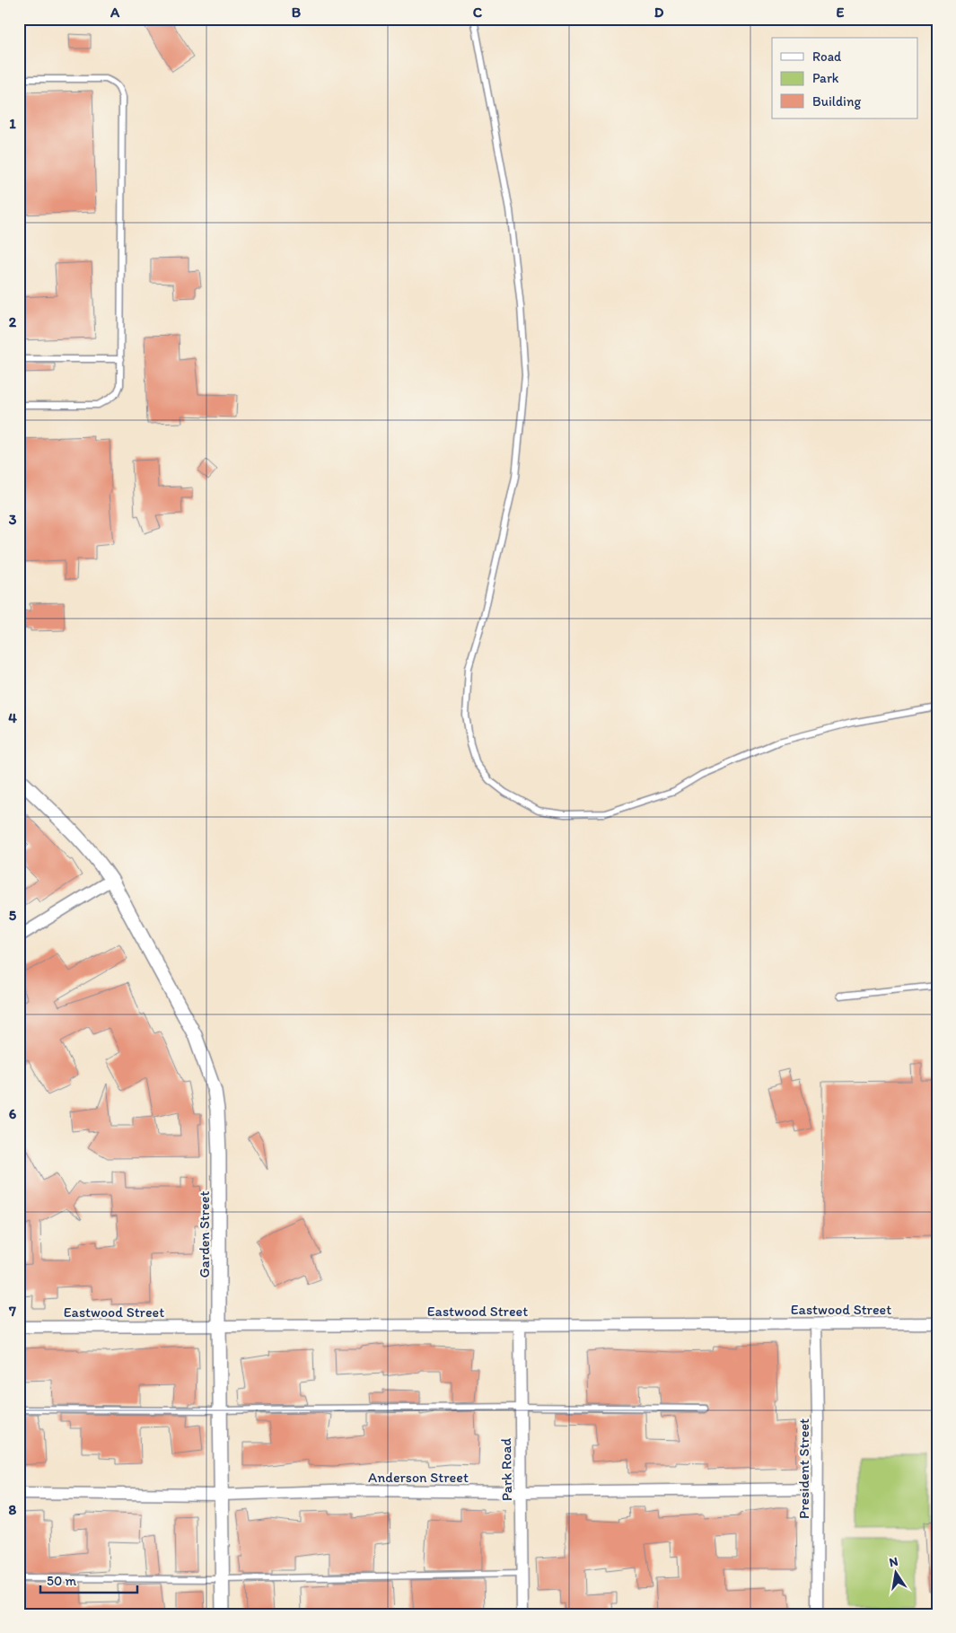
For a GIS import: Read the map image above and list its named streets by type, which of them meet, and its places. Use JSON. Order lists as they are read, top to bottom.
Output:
{
  "streets": {
    "street": [
      "Garden Street",
      "Eastwood Street",
      "President Street",
      "Park Road",
      "Anderson Street"
    ]
  },
  "crossings": [
    ["Garden Street", "Eastwood Street"],
    ["Garden Street", "Anderson Street"],
    ["Eastwood Street", "President Street"],
    ["Eastwood Street", "Park Road"],
    ["President Street", "Anderson Street"],
    ["Park Road", "Anderson Street"]
  ],
  "legend": ["Road", "Park", "Building"],
  "scale_bar": "50 m",
  "north": "top",
  "grid": {
    "columns": [
      "A",
      "B",
      "C",
      "D",
      "E"
    ],
    "rows": [
      "1",
      "2",
      "3",
      "4",
      "5",
      "6",
      "7",
      "8"
    ]
  }
}
